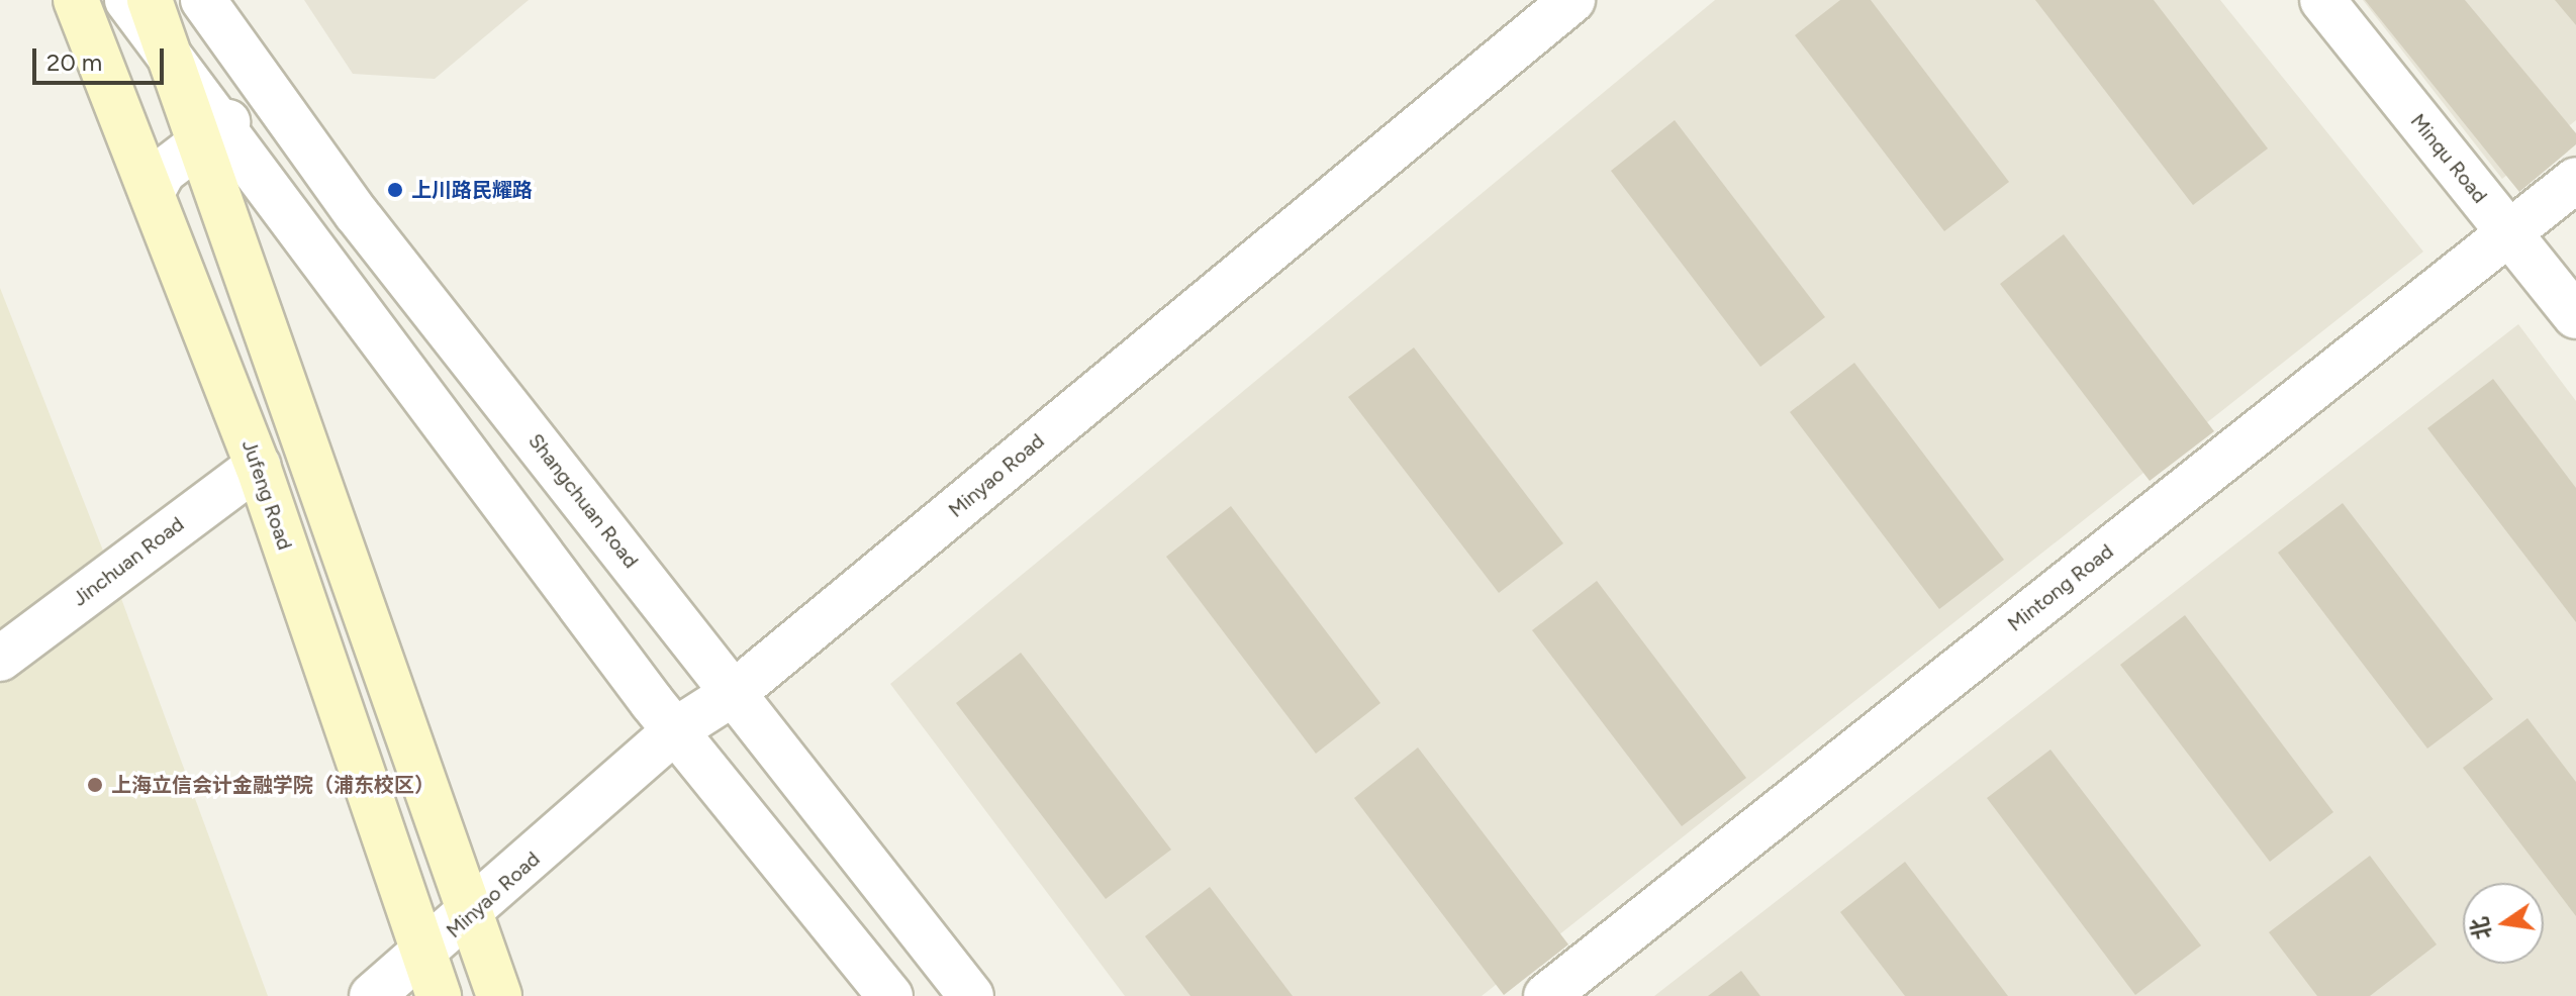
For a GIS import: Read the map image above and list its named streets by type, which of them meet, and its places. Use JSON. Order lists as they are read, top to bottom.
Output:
{
  "streets": {
    "main road": ["Jufeng Road"],
    "street": [
      "Minqu Road",
      "Minyao Road",
      "Shangchuan Road",
      "Jinchuan Road",
      "Mintong Road"
    ]
  },
  "crossings": [
    ["Minqu Road", "Mintong Road"],
    ["Minyao Road", "Jufeng Road"],
    ["Minyao Road", "Shangchuan Road"],
    ["Jufeng Road", "Jinchuan Road"]
  ],
  "places": ["上川路民耀路", "上海立信会计金融学院（浦东校区）"],
  "scale_bar": "20 m",
  "north": "left"
}
